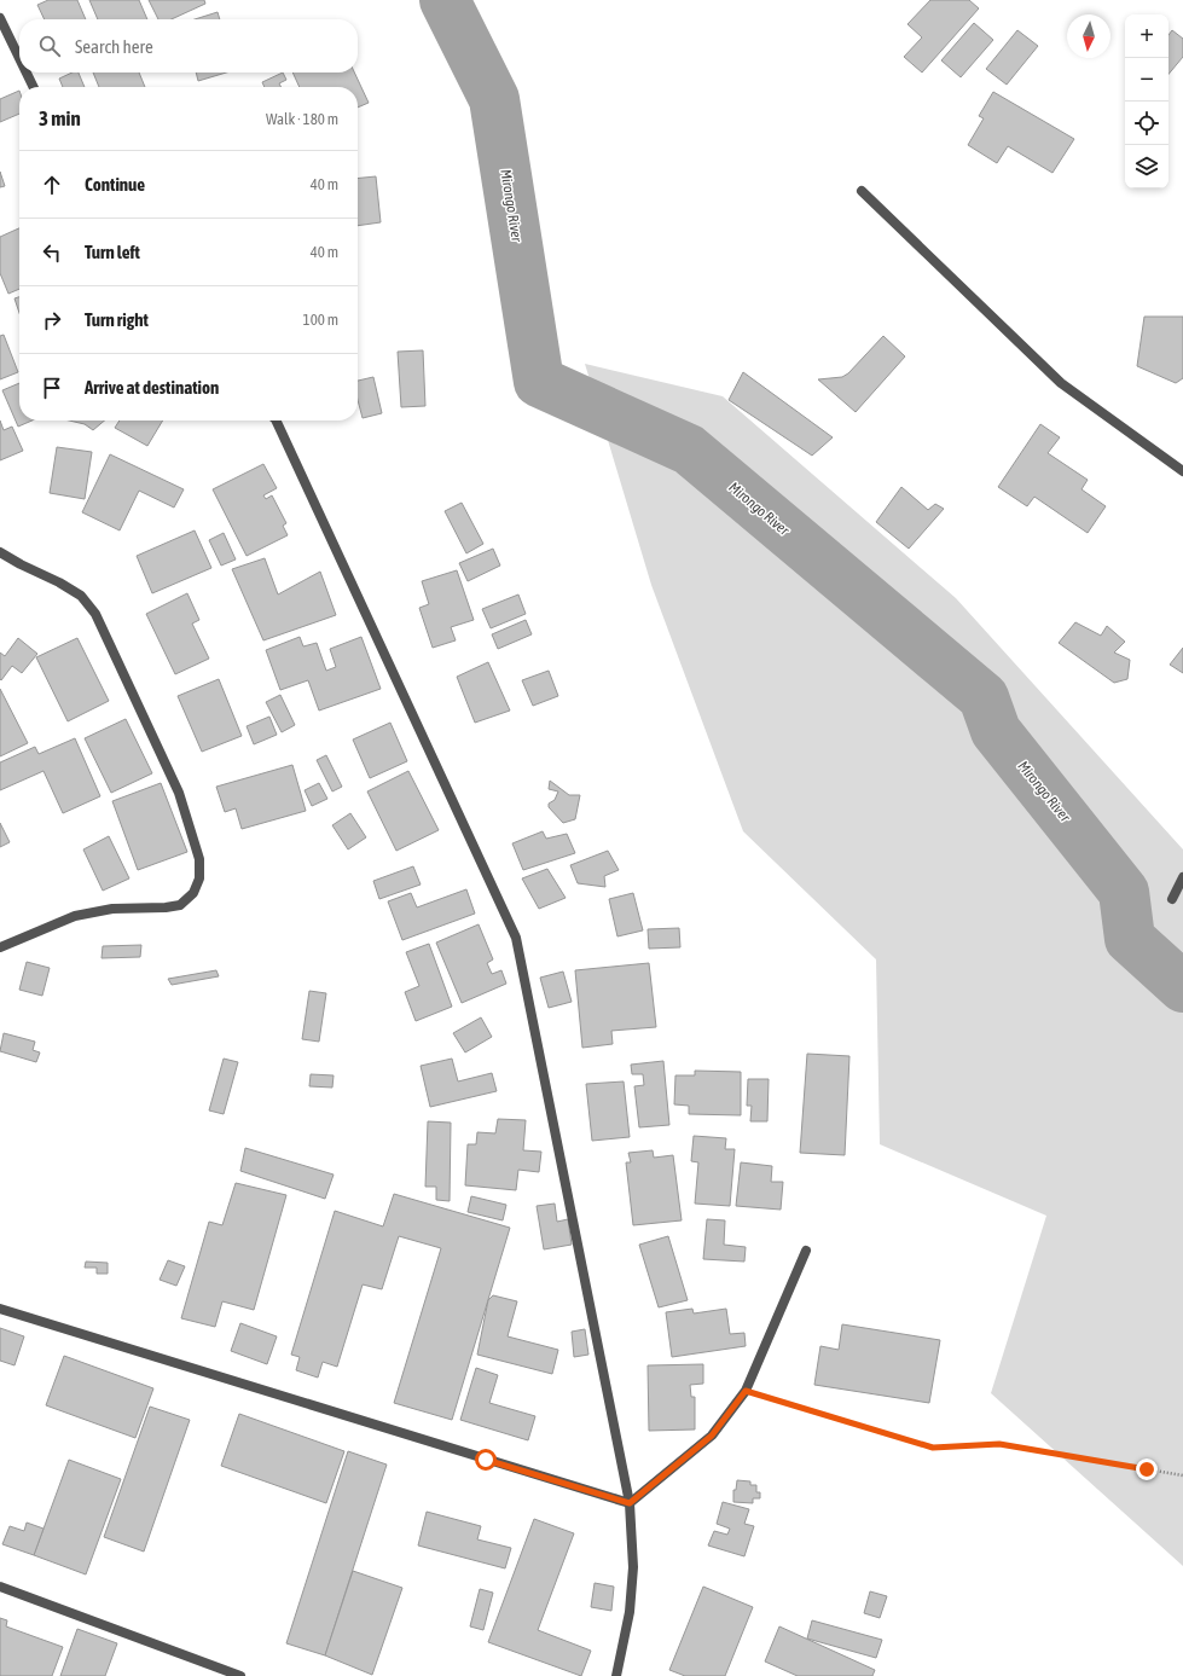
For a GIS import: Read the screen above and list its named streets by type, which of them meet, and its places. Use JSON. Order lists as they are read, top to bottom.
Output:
{
  "water": ["Mirongo River"],
  "north": "bottom",
  "page": {
    "map_buttons": ["+", "−"],
    "search": "Search here",
    "heading": ["3 min", "Walk · 180 m"],
    "list": [
      ["Continue", "40 m"],
      ["Turn left", "40 m"],
      ["Turn right", "100 m"],
      "Arrive at destination"
    ]
  }
}
